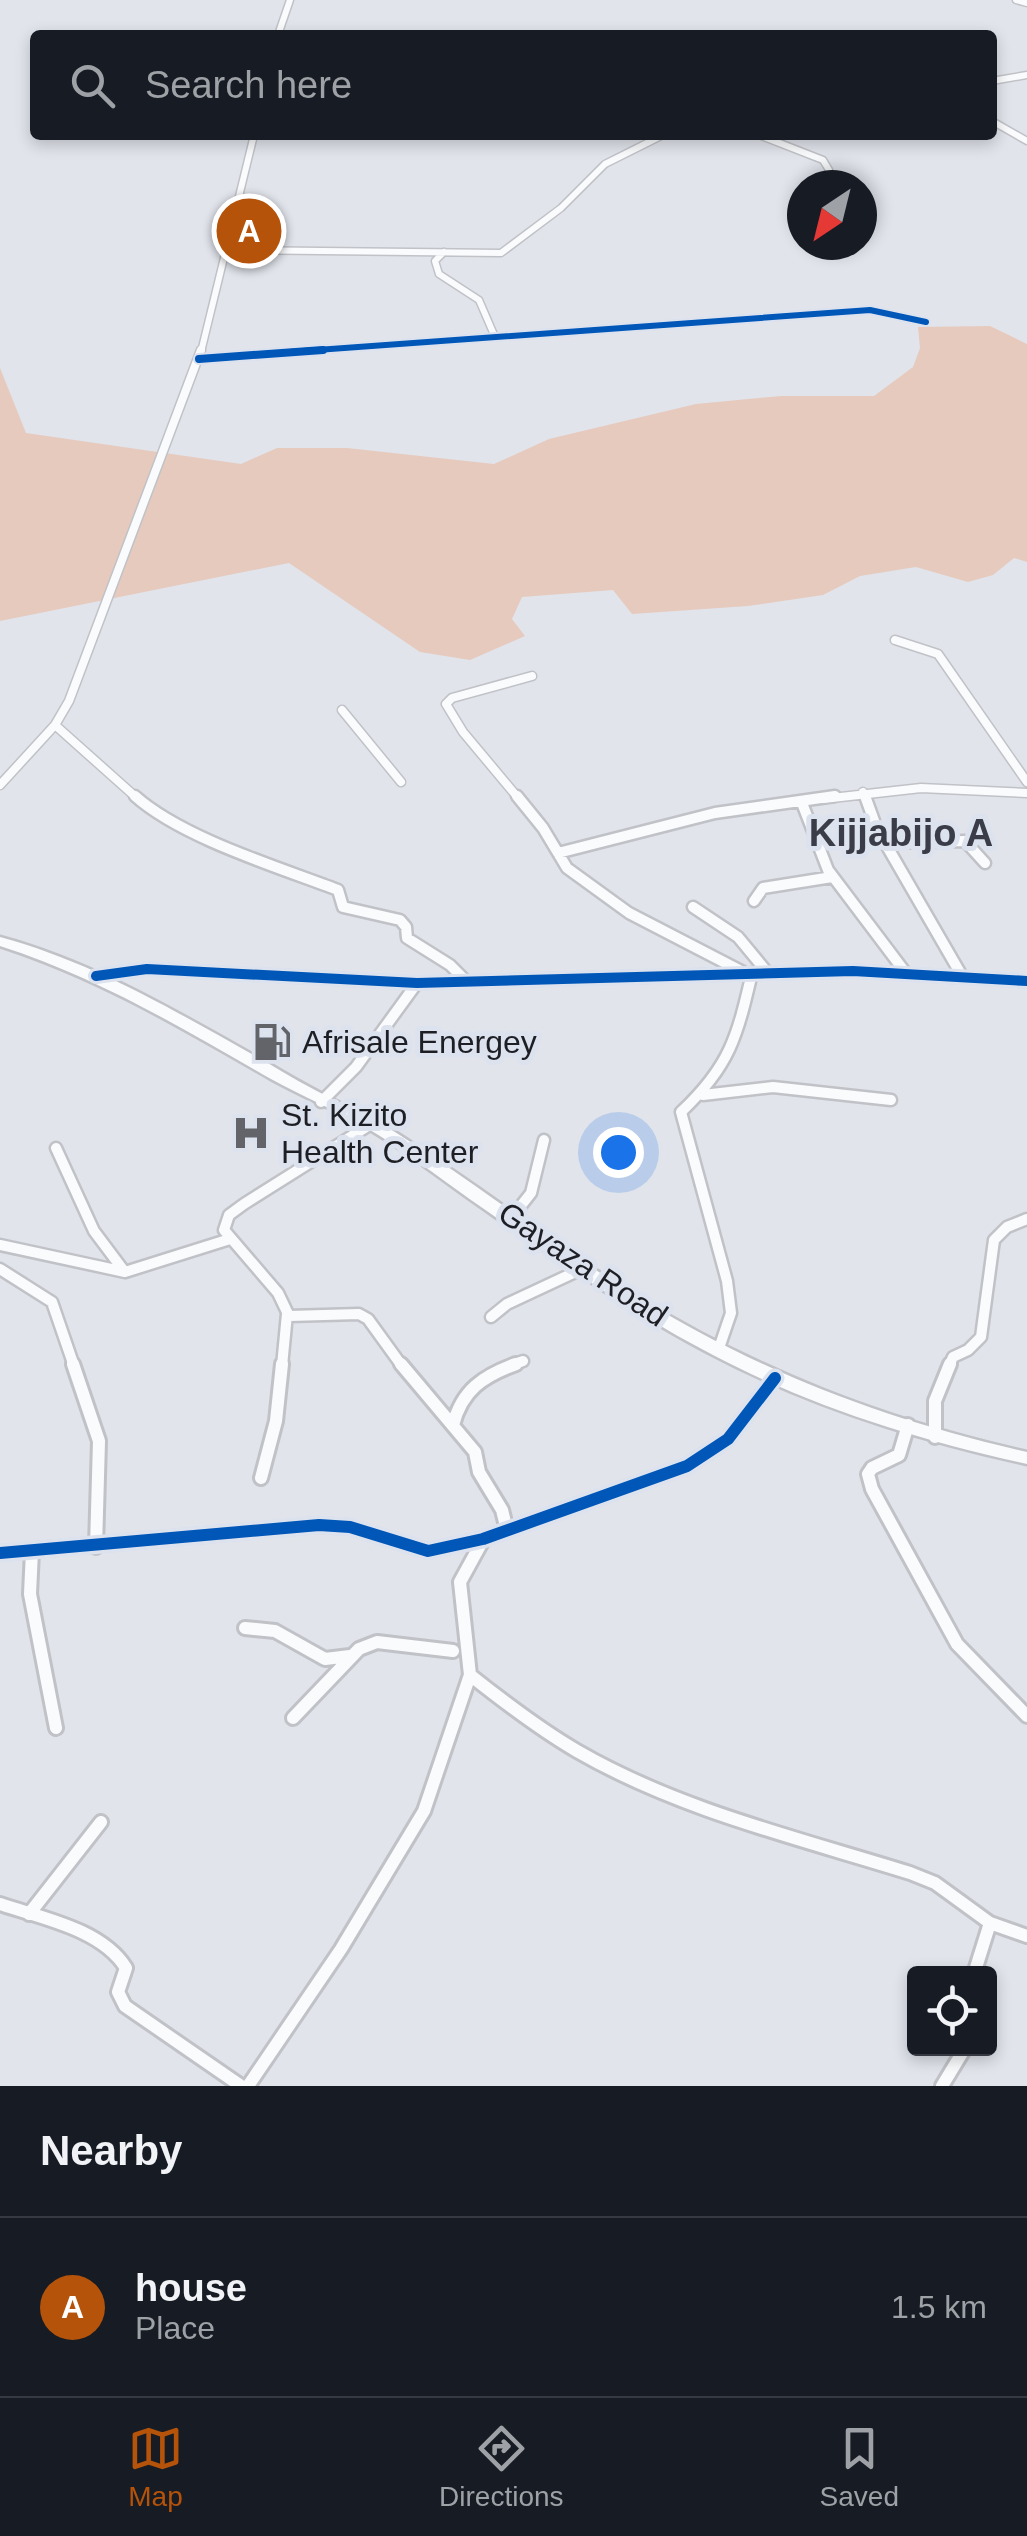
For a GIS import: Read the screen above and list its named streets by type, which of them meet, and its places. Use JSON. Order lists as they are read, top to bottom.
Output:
{
  "streets": {
    "main road": ["Gayaza Road"]
  },
  "districts": ["Kijjabijo A"],
  "places": {
    "fuel station": ["Afrisale Energey"],
    "hospital": ["St. Kizito Health Center"]
  },
  "north": "bottom left",
  "page": {
    "search": "Search here",
    "pins": "A",
    "heading": "Nearby",
    "list": [
      {
        "mark": "A",
        "name": "house",
        "note": "Place",
        "value": "1.5 km"
      }
    ],
    "nav": ["Map", "Directions", "Saved"]
  }
}
